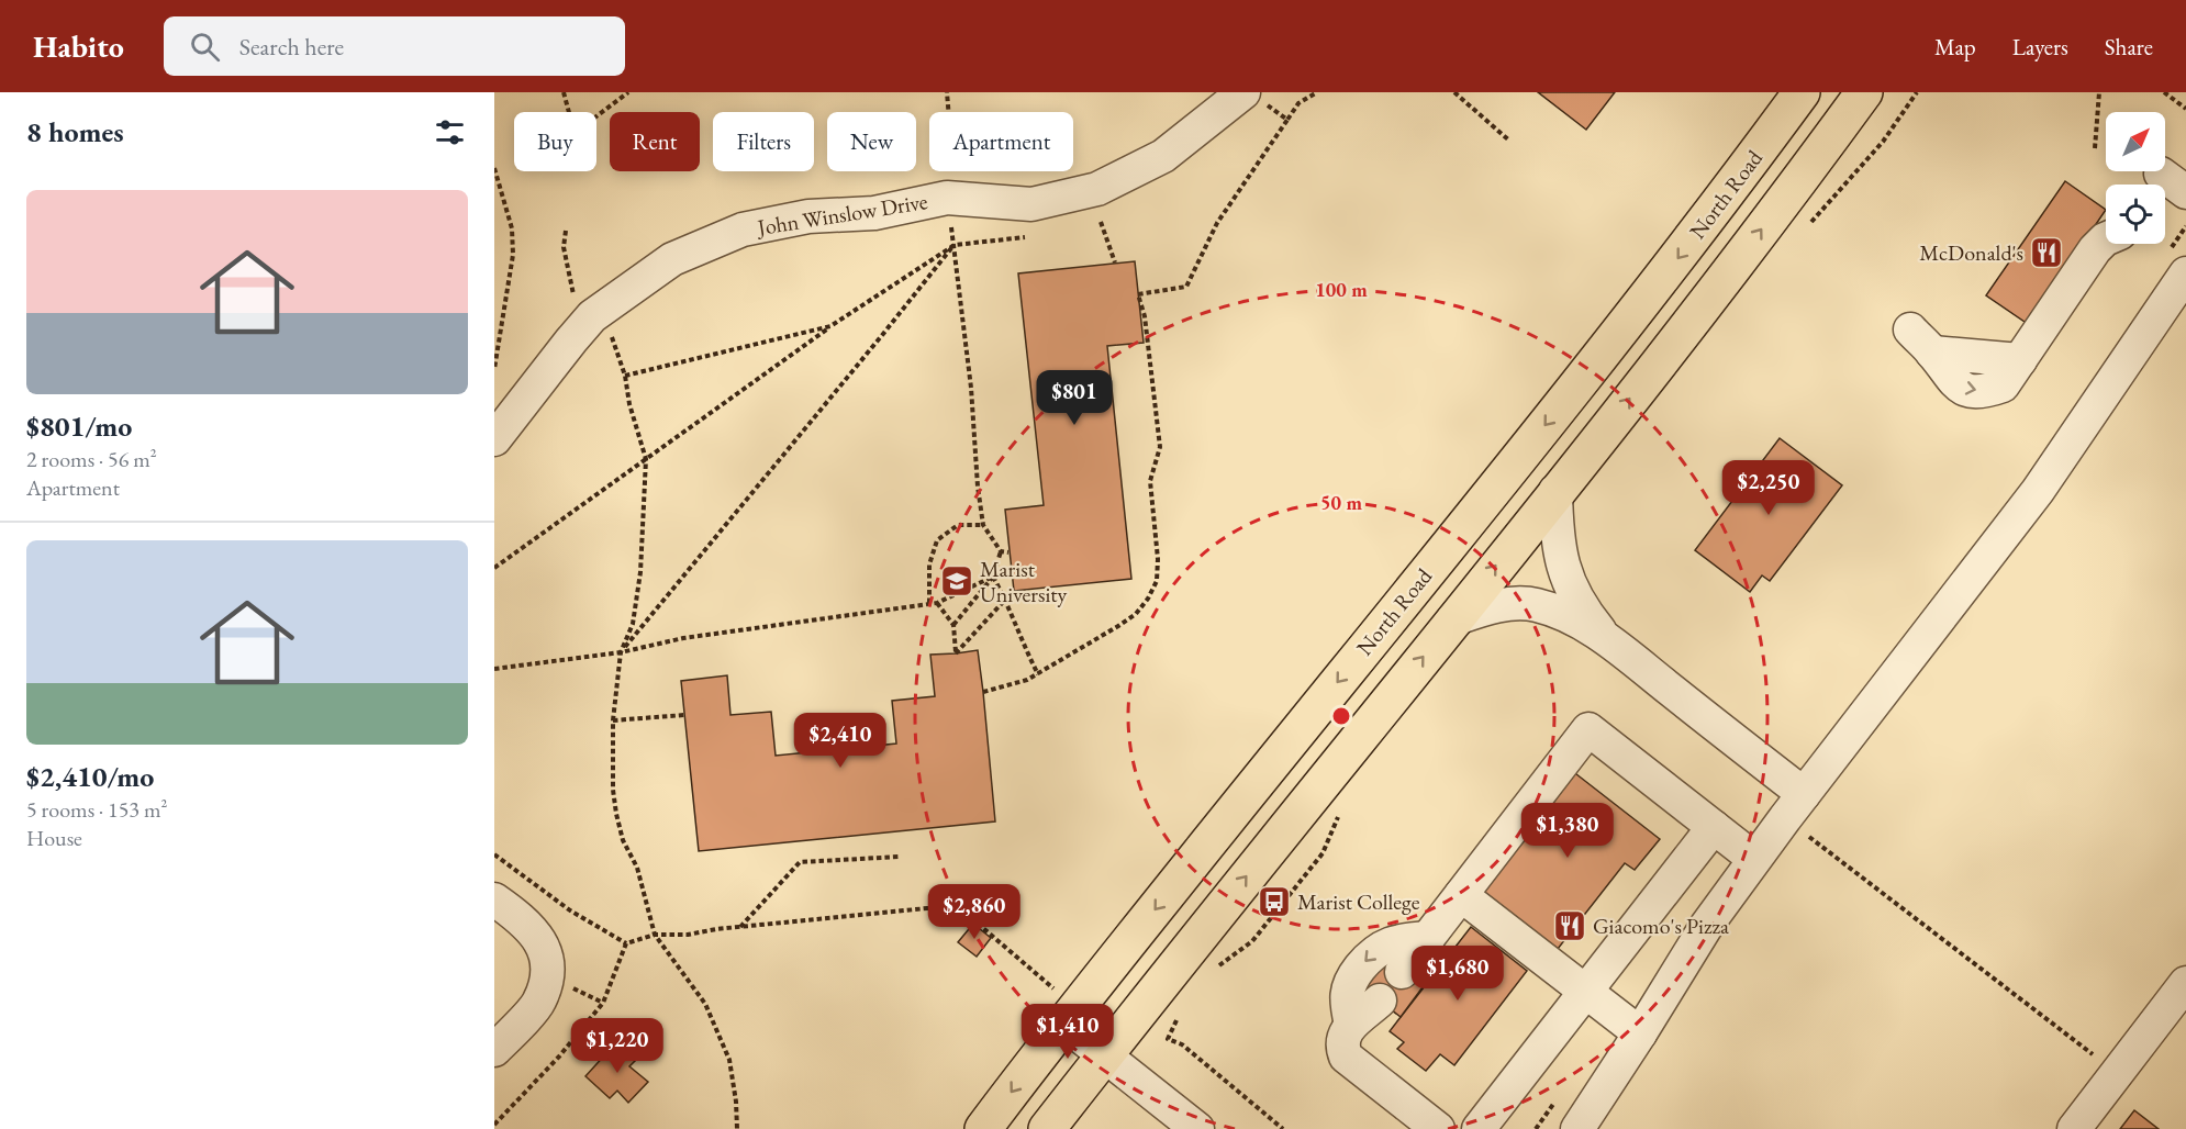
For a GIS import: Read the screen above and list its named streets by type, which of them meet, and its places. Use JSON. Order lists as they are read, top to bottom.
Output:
{
  "streets": {
    "highway": ["North Road"],
    "street": ["John Winslow Drive"]
  },
  "places": {
    "restaurant": ["McDonald's", "Giacomo's Pizza"],
    "school or university": ["Marist University"],
    "bus stop": ["Marist College"]
  },
  "north": "top right",
  "page": {
    "header": "Habito",
    "search": "Search here",
    "nav": ["Map", "Layers", "Share"],
    "heading": "8 homes",
    "chip": [
      "Buy",
      "Rent",
      "Filters",
      "New",
      "Apartment"
    ],
    "list": [
      {
        "name": "$801/mo",
        "note": "2 rooms · 56 m² · Apartment"
      },
      {
        "name": "$2,410/mo",
        "note": "5 rooms · 153 m² · House"
      }
    ],
    "price": [
      "$801",
      "$2,250",
      "$2,410",
      "$1,380",
      "$2,860",
      "$1,680",
      "$1,410",
      "$1,220"
    ]
  },
  "rings": ["100 m", "50 m"]
}
